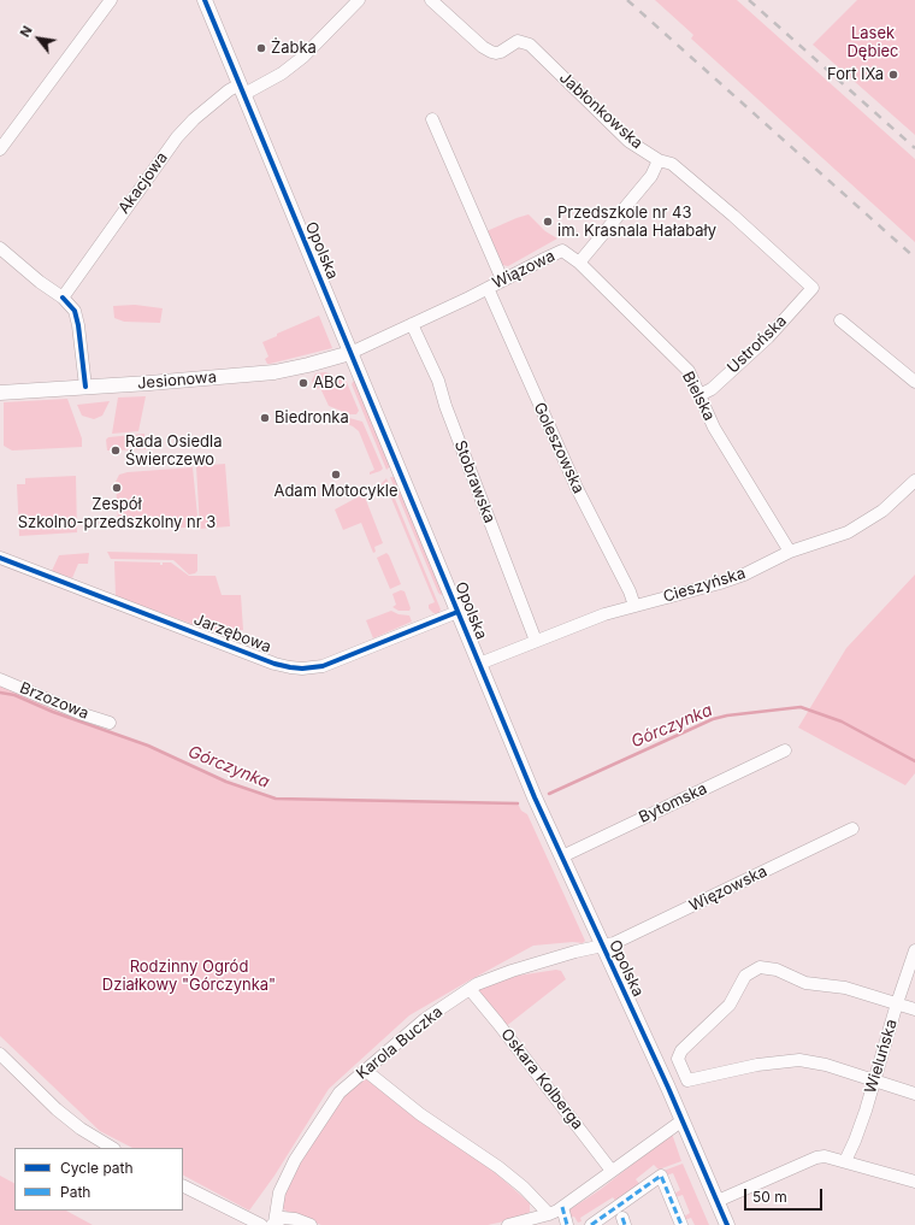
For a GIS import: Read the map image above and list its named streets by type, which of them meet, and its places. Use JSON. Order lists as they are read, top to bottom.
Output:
{
  "streets": {
    "street": [
      "Jabłonkowska",
      "Akacjowa",
      "Opolska",
      "Wiązowa",
      "Ustrońska",
      "Jesionowa",
      "Bielska",
      "Goleszowska",
      "Stobrawska",
      "Cieszyńska",
      "Jarzębowa",
      "Brzozowa",
      "Bytomska",
      "Więzowska",
      "Karola Buczka",
      "Wieluńska",
      "Oskara Kolberga"
    ]
  },
  "crossings": [
    ["Jabłonkowska", "Wiązowa"],
    ["Jabłonkowska", "Ustrońska"],
    ["Akacjowa", "Opolska"],
    ["Opolska", "Wiązowa"],
    ["Opolska", "Jesionowa"],
    ["Opolska", "Cieszyńska"],
    ["Opolska", "Jarzębowa"],
    ["Opolska", "Bytomska"],
    ["Opolska", "Więzowska"],
    ["Opolska", "Karola Buczka"],
    ["Wiązowa", "Jesionowa"],
    ["Wiązowa", "Bielska"],
    ["Wiązowa", "Goleszowska"],
    ["Wiązowa", "Stobrawska"],
    ["Ustrońska", "Bielska"],
    ["Bielska", "Cieszyńska"],
    ["Goleszowska", "Cieszyńska"],
    ["Stobrawska", "Cieszyńska"],
    ["Więzowska", "Karola Buczka"],
    ["Karola Buczka", "Oskara Kolberga"]
  ],
  "water": ["Górczynka"],
  "parks": ["Lasek Dębiec", "Rodzinny Ogród Działkowy \"Górczynka\""],
  "places": [
    "Żabka",
    "Fort IXa",
    "Przedszkole nr 43 im. Krasnala Hałabały",
    "ABC",
    "Biedronka",
    "Rada Osiedla Świerczewo",
    "Adam Motocykle",
    "Zespół Szkolno-przedszkolny nr 3"
  ],
  "legend": ["Cycle path", "Path"],
  "scale_bar": "50 m",
  "north": "top left"
}
